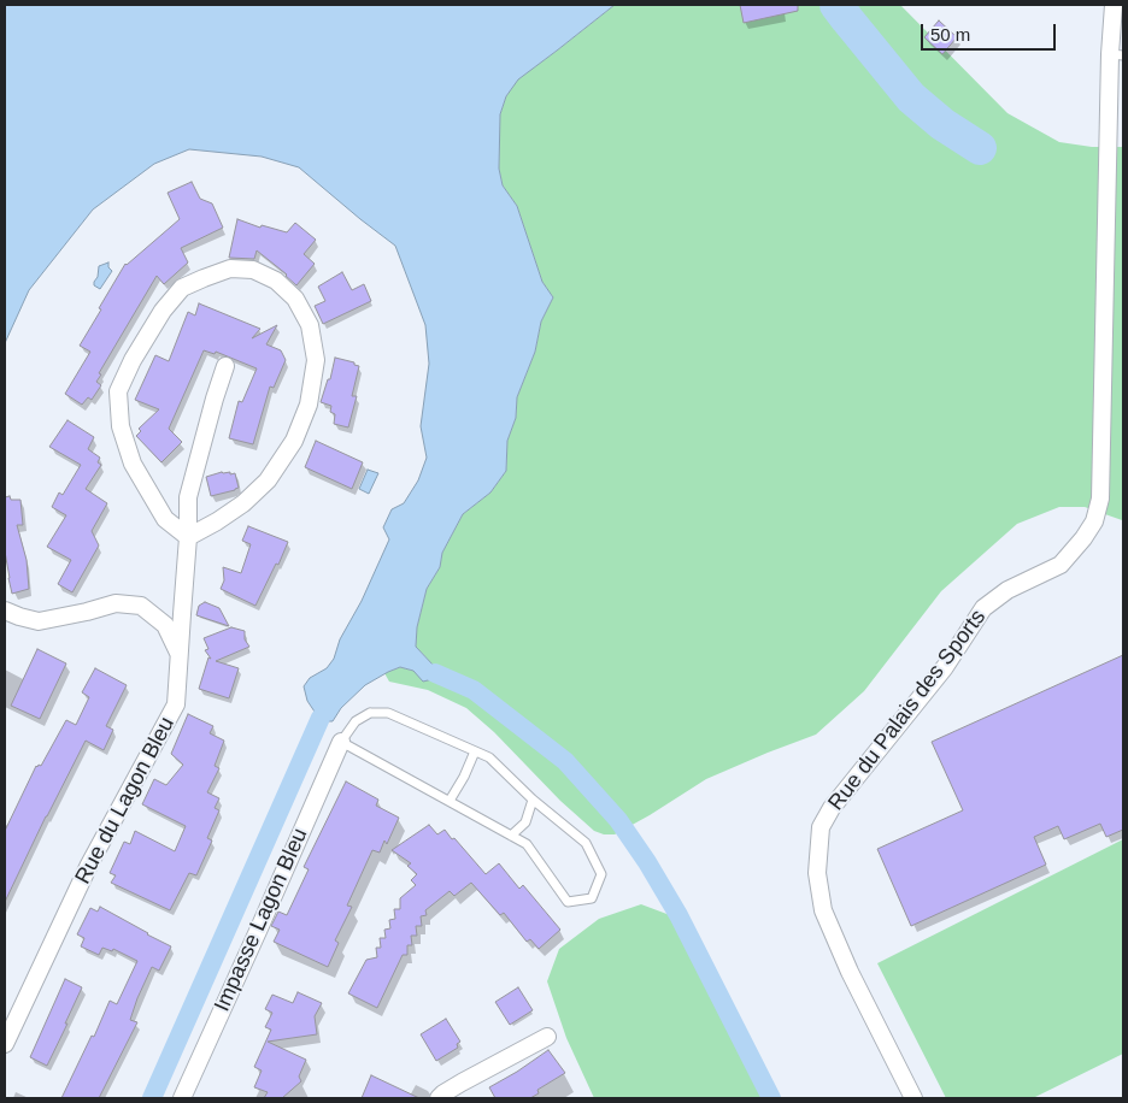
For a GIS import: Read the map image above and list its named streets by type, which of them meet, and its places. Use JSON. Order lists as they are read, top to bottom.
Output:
{
  "streets": {
    "street": ["Rue du Palais des Sports", "Rue du Lagon Bleu", "Impasse Lagon Bleu"]
  },
  "scale_bar": "50 m"
}
